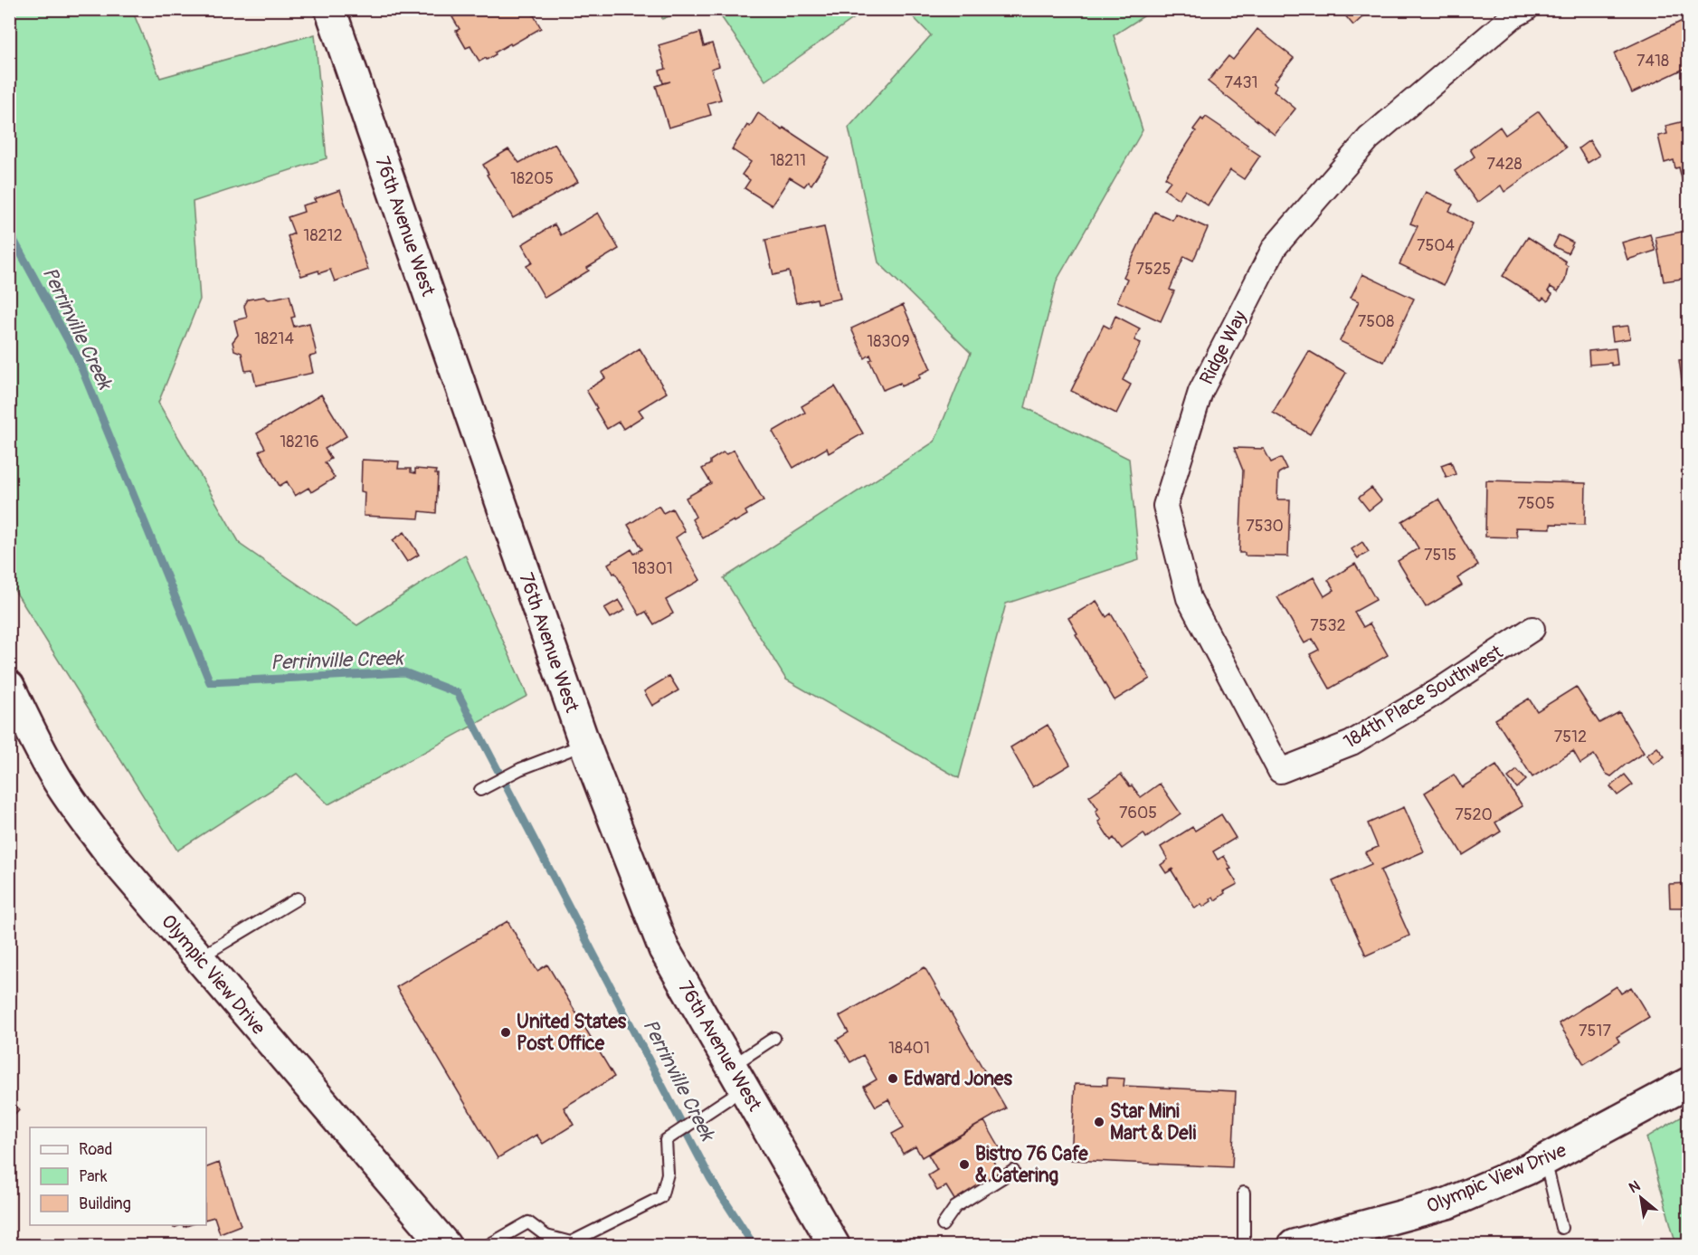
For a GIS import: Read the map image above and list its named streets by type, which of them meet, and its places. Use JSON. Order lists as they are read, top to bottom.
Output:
{
  "streets": {
    "street": [
      "76th Avenue West",
      "Ridge Way",
      "184th Place Southwest",
      "Olympic View Drive"
    ]
  },
  "crossings": [
    ["Ridge Way", "184th Place Southwest"]
  ],
  "water": ["Perrinville Creek"],
  "places": [
    "United States Post Office",
    "Edward Jones",
    "Star Mini Mart & Deli",
    "Bistro 76 Cafe & Catering"
  ],
  "house_numbers": [
    "7418",
    "7431",
    "18211",
    "7428",
    "18205",
    "18212",
    "7504",
    "7525",
    "7508",
    "18214",
    "18309",
    "18216",
    "7505",
    "7530",
    "7515",
    "18301",
    "7532",
    "7512",
    "7605",
    "7520",
    "7517",
    "18401"
  ],
  "legend": ["Road", "Park", "Building"],
  "north": "top left"
}
